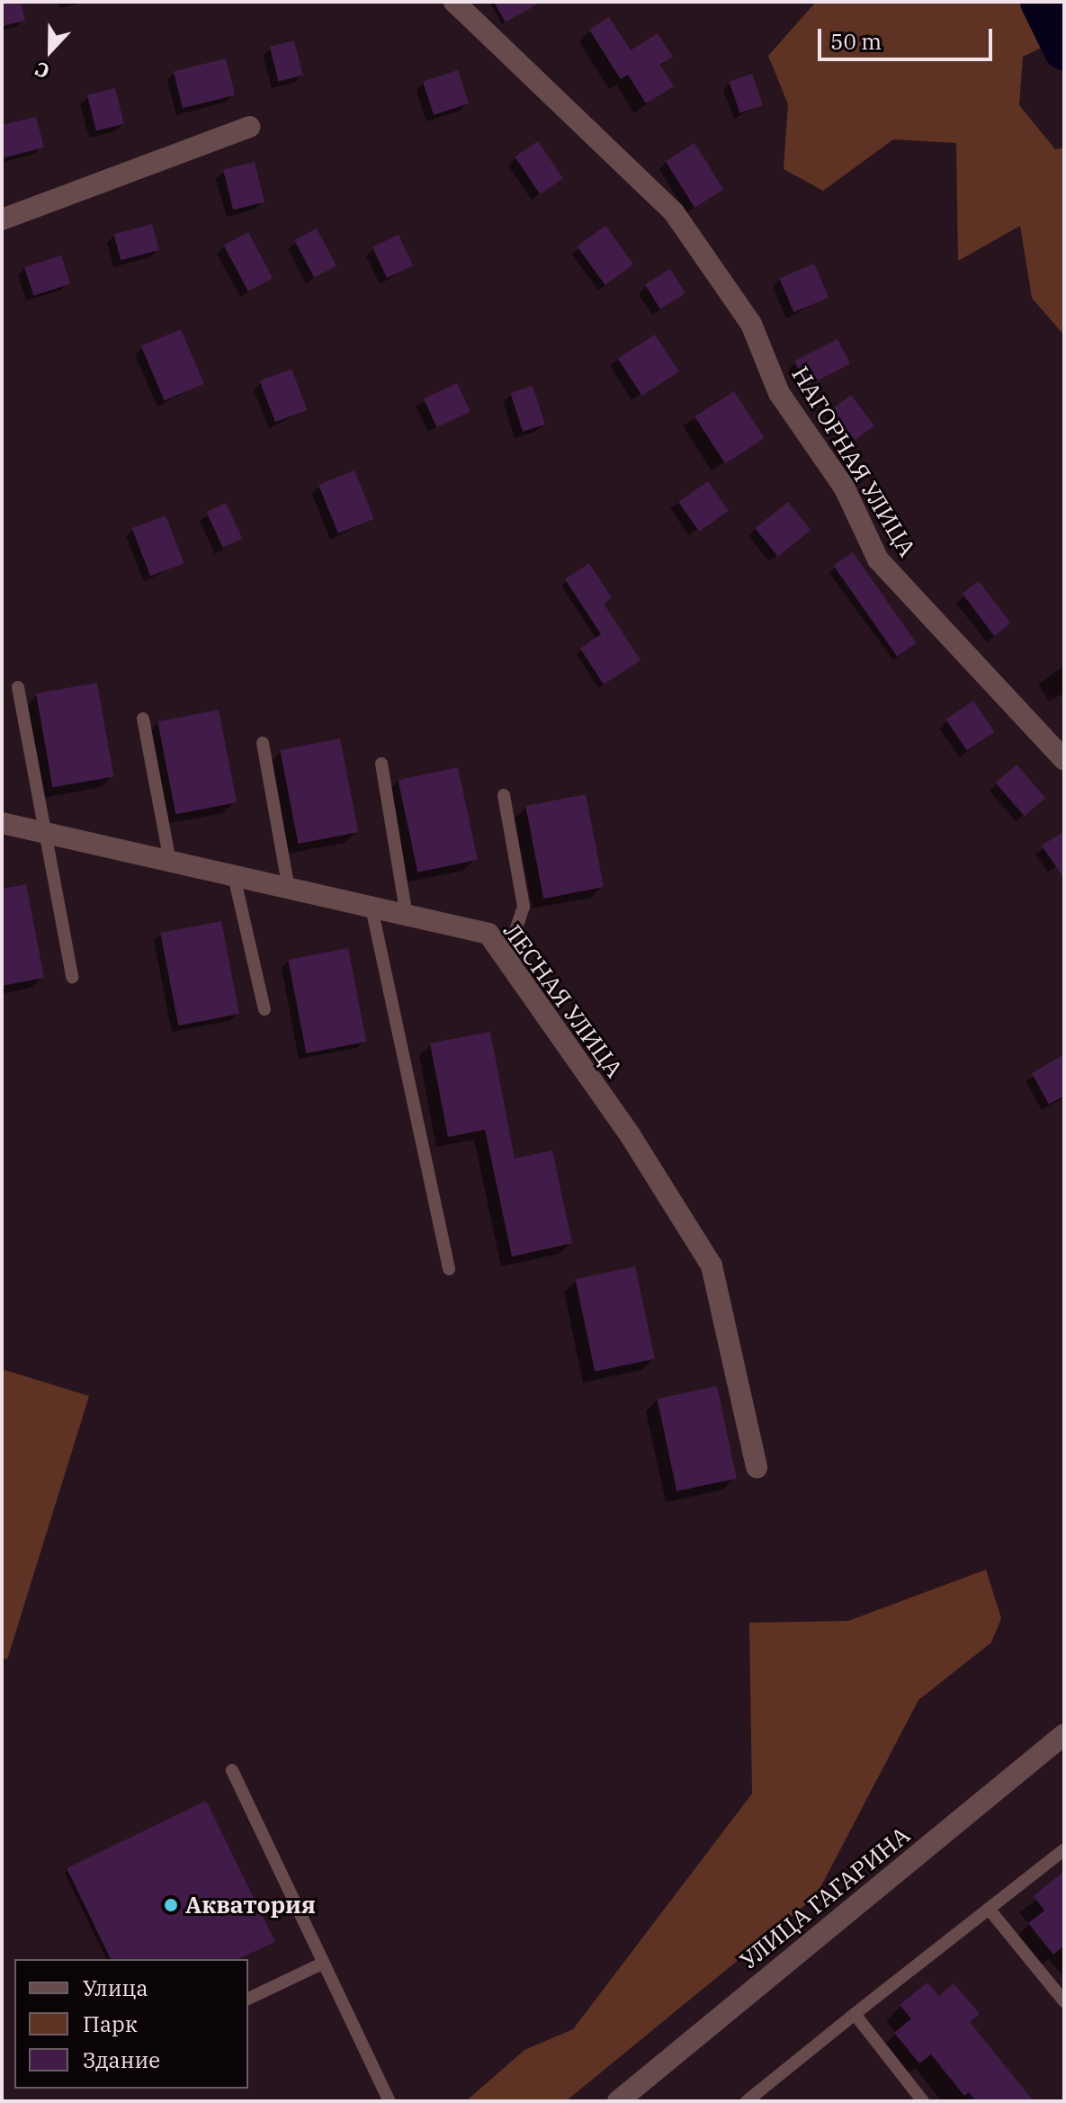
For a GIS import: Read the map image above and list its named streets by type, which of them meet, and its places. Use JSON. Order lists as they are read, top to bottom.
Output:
{
  "streets": {
    "street": ["НАГОРНАЯ УЛИЦА", "ЛЕСНАЯ УЛИЦА", "УЛИЦА ГАГАРИНА"]
  },
  "places": ["Акватория"],
  "legend": ["Улица", "Парк", "Здание"],
  "scale_bar": "50 m",
  "north": "bottom"
}
